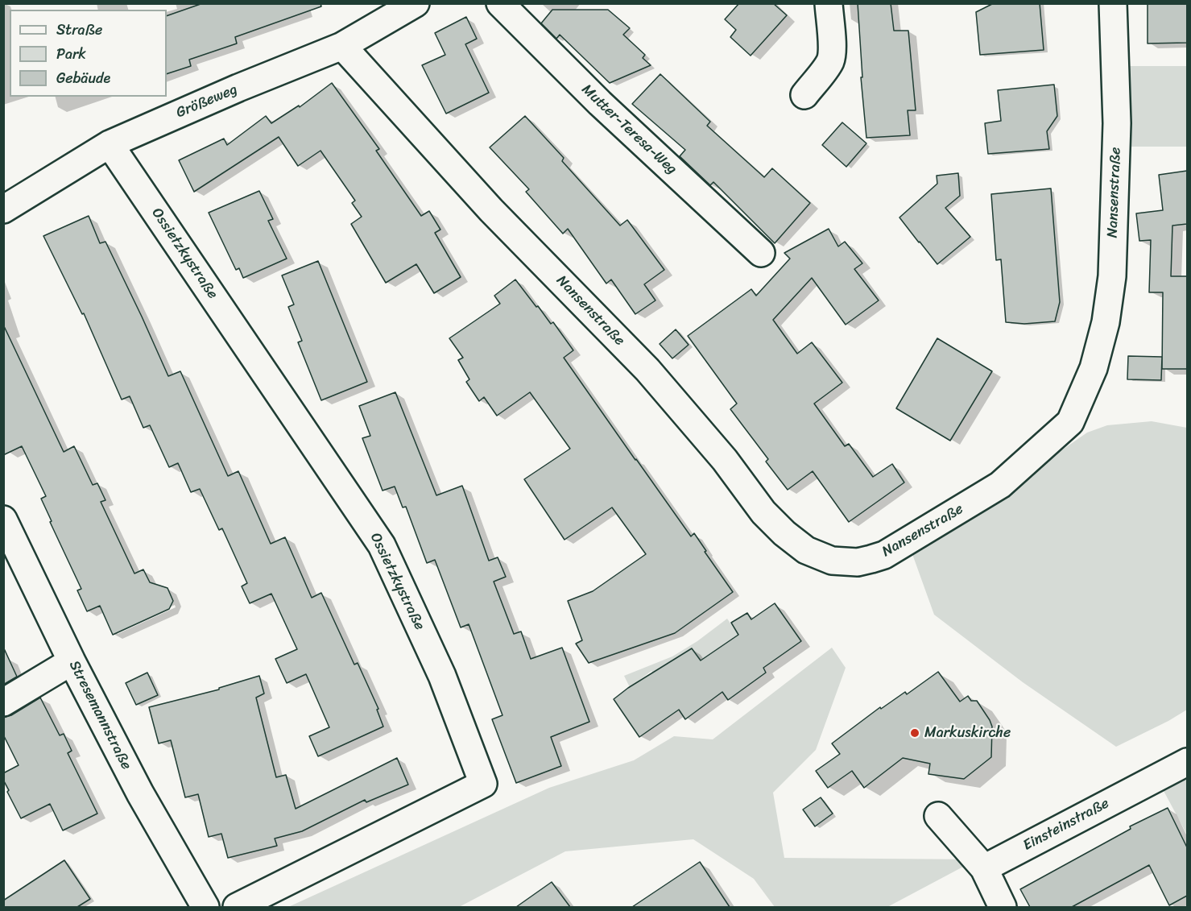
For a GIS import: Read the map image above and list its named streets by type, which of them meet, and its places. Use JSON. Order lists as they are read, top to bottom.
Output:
{
  "streets": {
    "street": [
      "Größeweg",
      "Mutter-Teresa-Weg",
      "Nansenstraße",
      "Ossietzkystraße",
      "Stresemannstraße",
      "Einsteinstraße"
    ]
  },
  "crossings": [
    ["Größeweg", "Nansenstraße"],
    ["Größeweg", "Ossietzkystraße"]
  ],
  "places": ["Markuskirche"],
  "legend": ["Straße", "Park", "Gebäude"]
}
